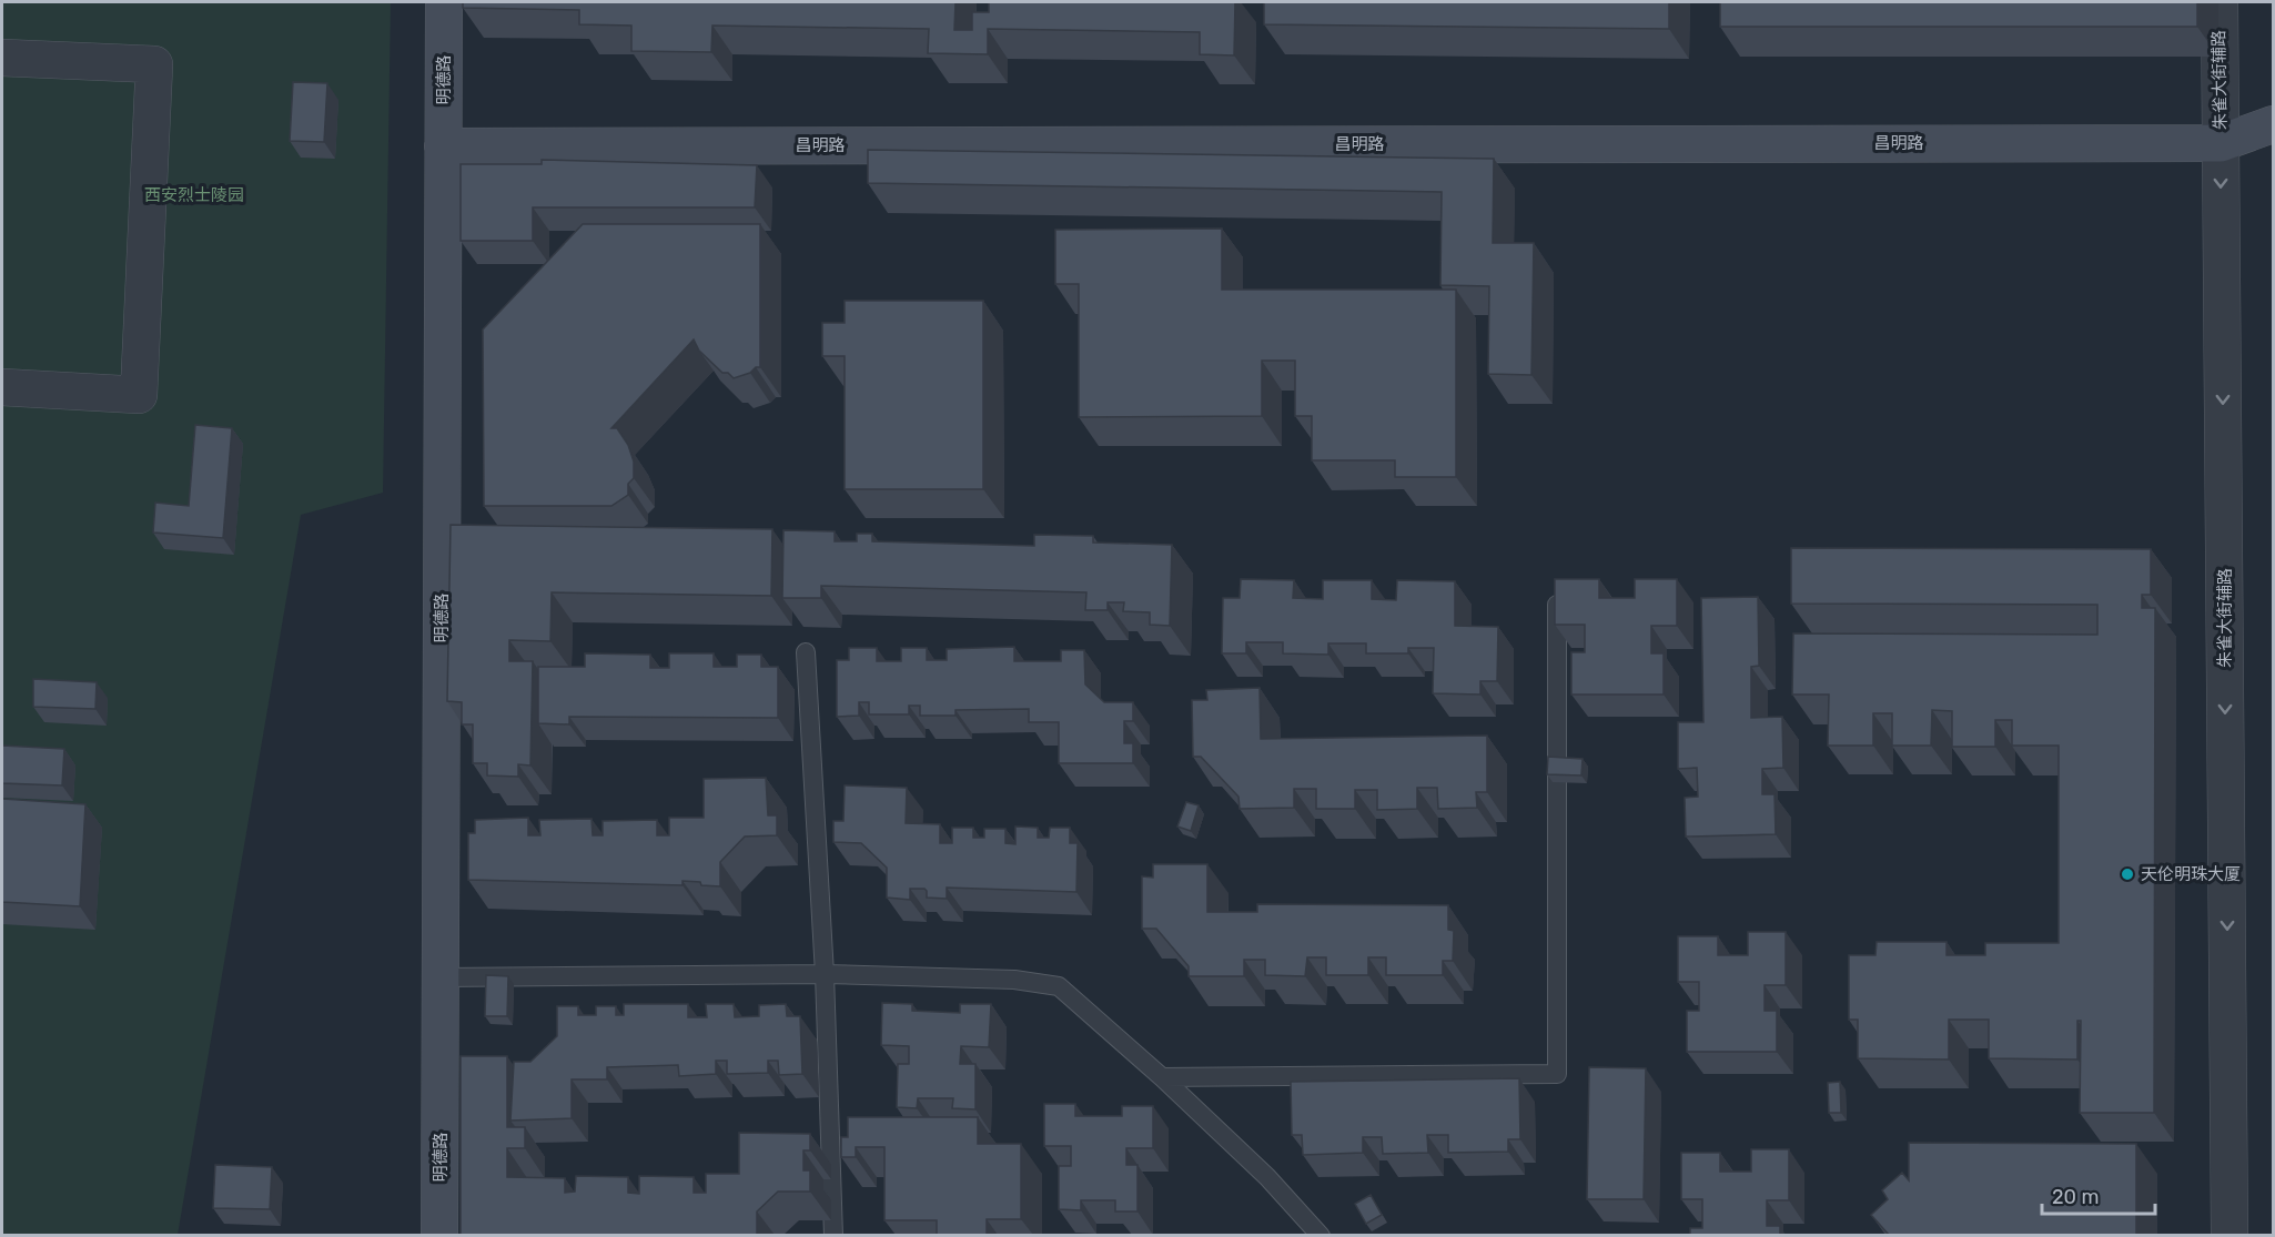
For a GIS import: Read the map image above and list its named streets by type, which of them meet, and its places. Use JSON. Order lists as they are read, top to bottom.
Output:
{
  "streets": {
    "street": ["明德路", "朱雀大街辅路", "昌明路"]
  },
  "crossings": [
    ["明德路", "昌明路"],
    ["朱雀大街辅路", "昌明路"]
  ],
  "one_way": ["朱雀大街辅路"],
  "parks": ["西安烈士陵园"],
  "places": ["天伦明珠大厦"],
  "scale_bar": "20 m"
}
